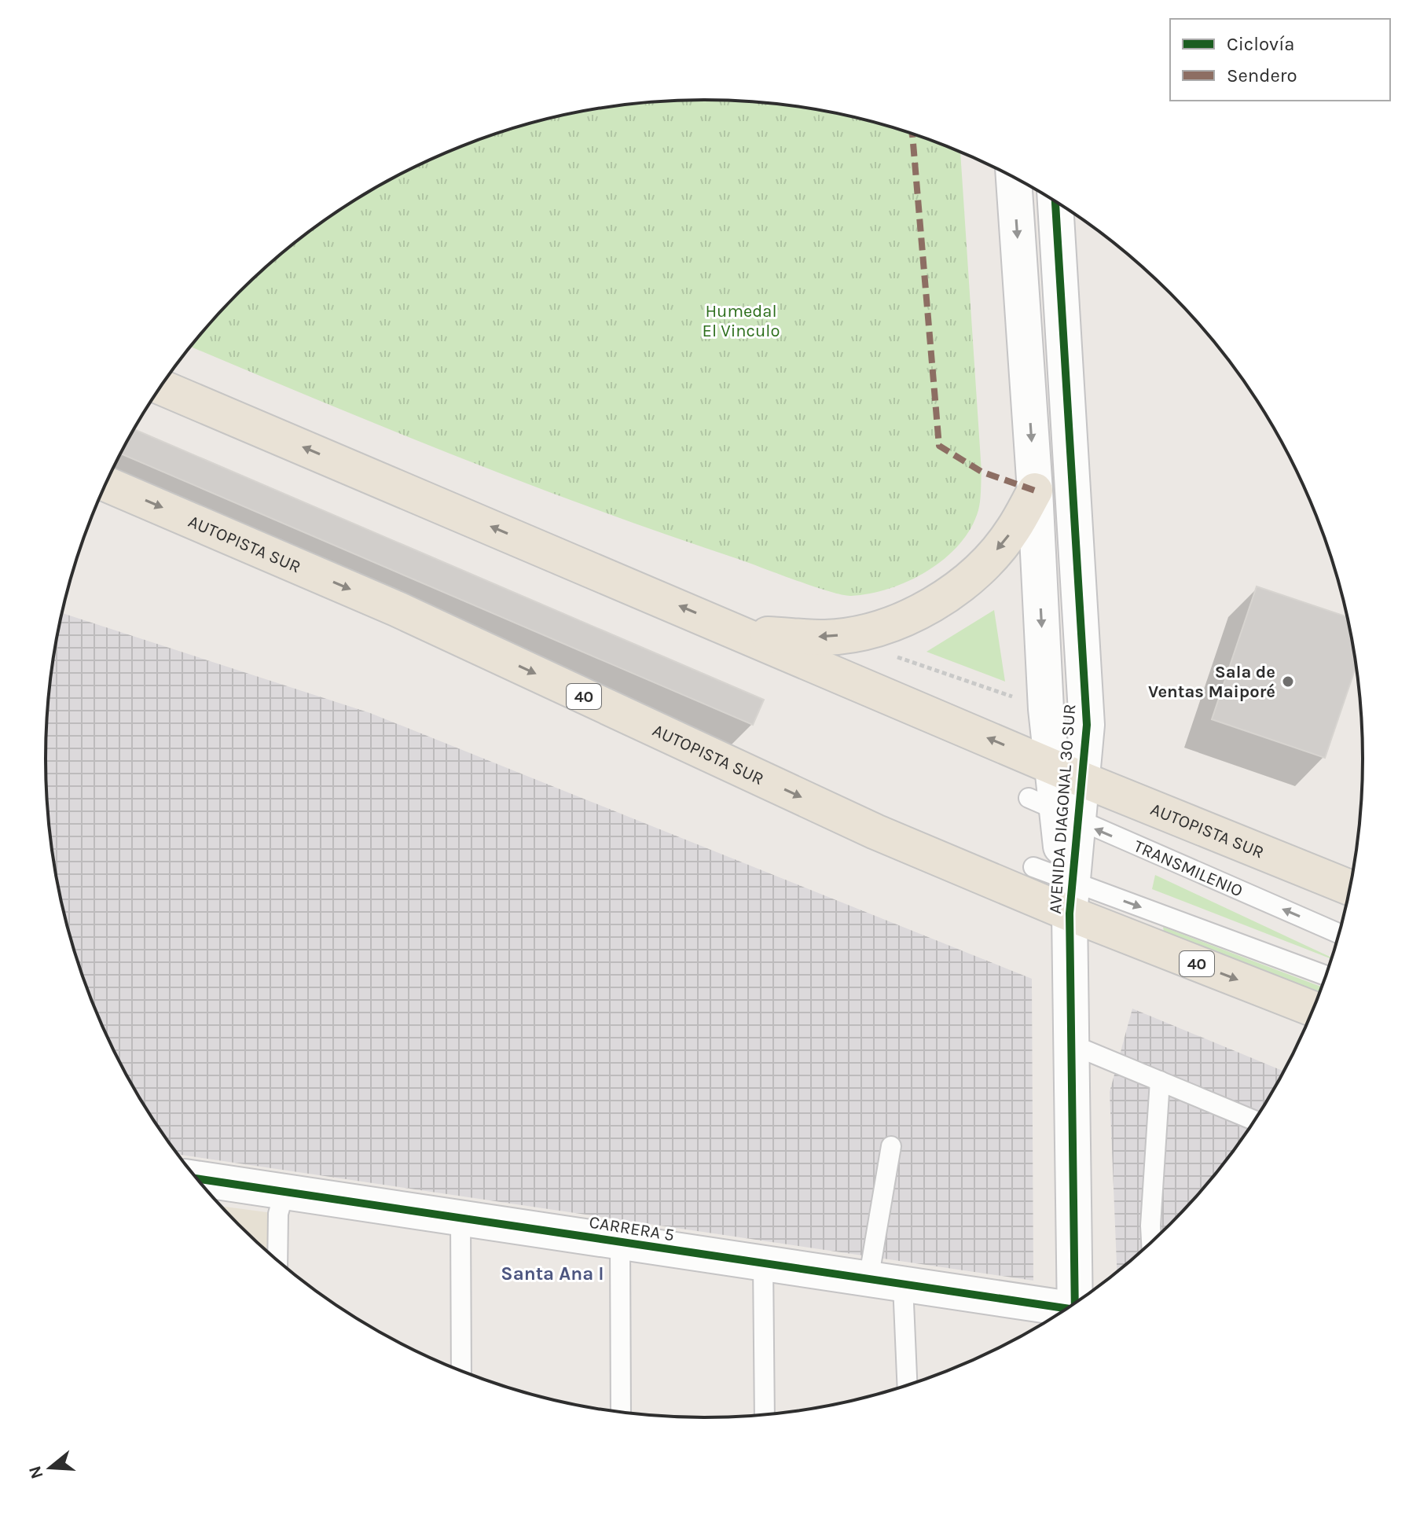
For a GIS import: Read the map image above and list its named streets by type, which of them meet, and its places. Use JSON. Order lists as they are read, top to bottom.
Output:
{
  "streets": {
    "highway": ["AUTOPISTA SUR", "40"],
    "street": ["AVENIDA DIAGONAL 30 SUR", "CARRERA 5"],
    "lane": ["TRANSMILENIO"]
  },
  "crossings": [
    ["AUTOPISTA SUR", "AVENIDA DIAGONAL 30 SUR"],
    ["AVENIDA DIAGONAL 30 SUR", "TRANSMILENIO"]
  ],
  "districts": ["Santa Ana I"],
  "parks": ["Humedal El Vinculo"],
  "places": ["Sala de Ventas Maiporé"],
  "legend": ["Ciclovía", "Sendero"],
  "north": "left"
}
